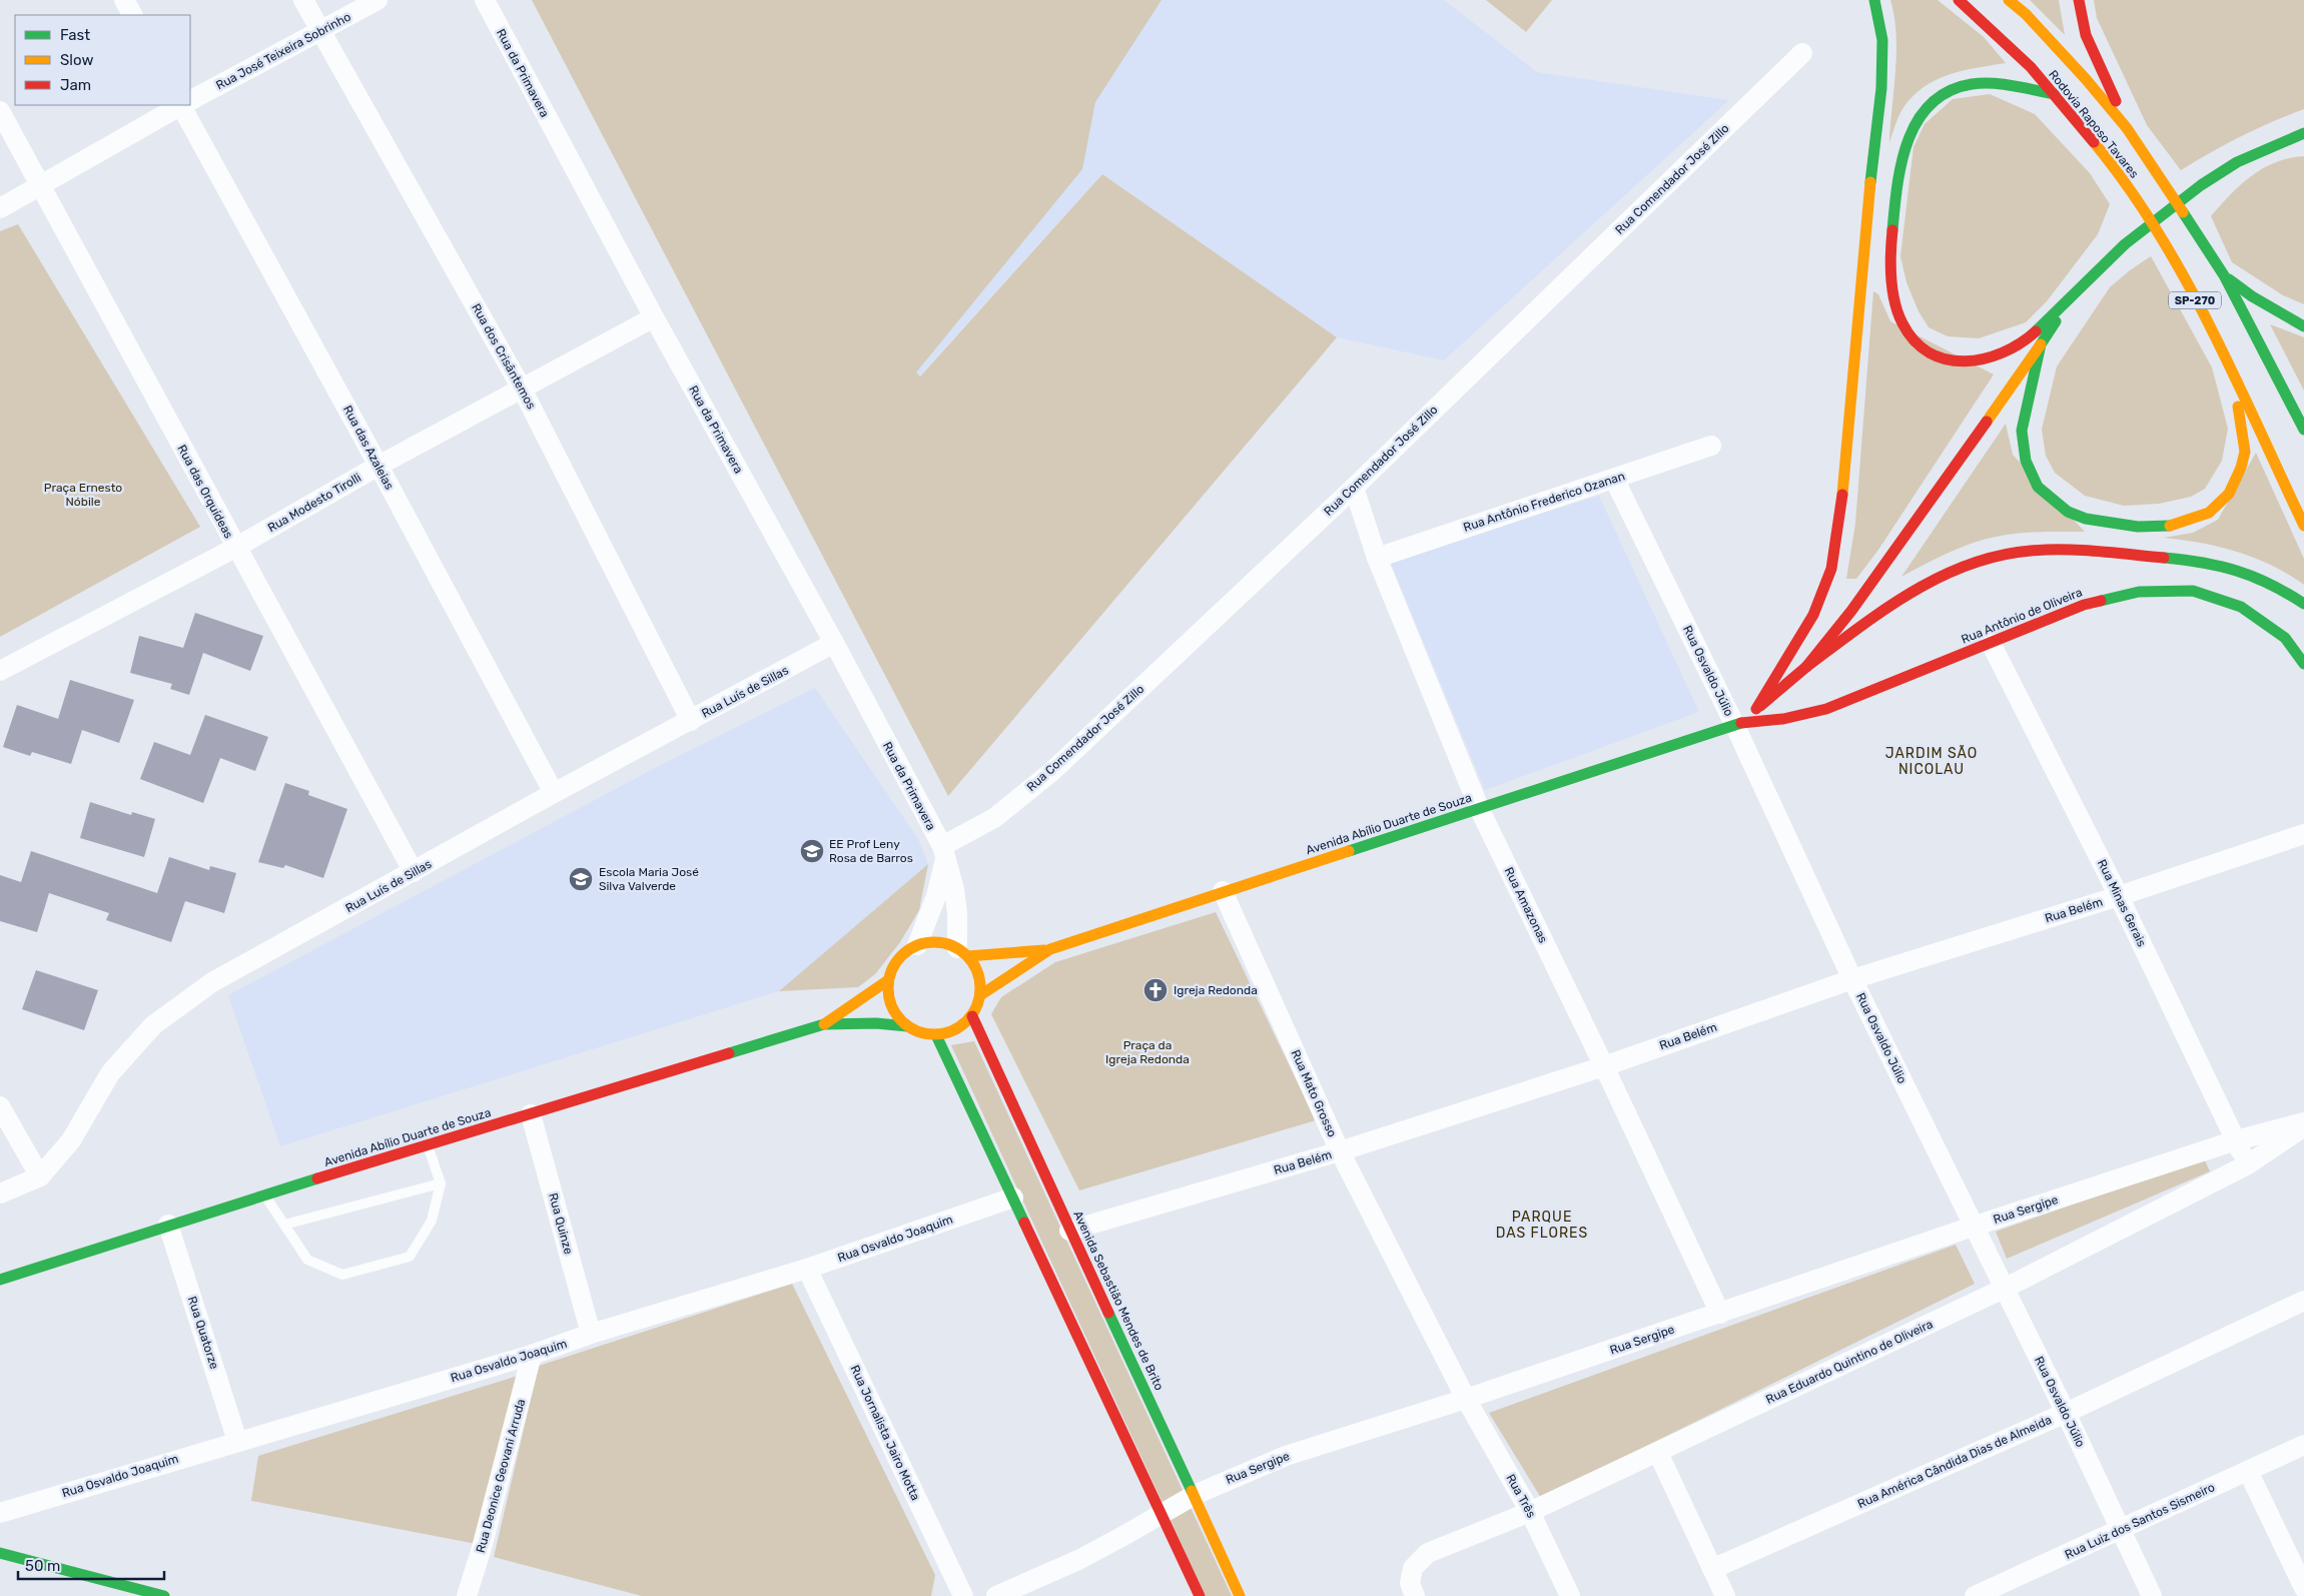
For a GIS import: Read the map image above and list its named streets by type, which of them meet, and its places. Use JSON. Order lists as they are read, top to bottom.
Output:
{
  "streets": {
    "main road": [
      "Rodovia Raposo Tavares",
      "SP-270",
      "Rua Antônio de Oliveira",
      "Avenida Abílio Duarte de Souza",
      "Avenida Sebastião Mendes de Brito"
    ],
    "street": [
      "Rua José Teixeira Sobrinho",
      "Rua da Primavera",
      "Rua Comendador José Zillo",
      "Rua dos Crisântemos",
      "Rua das Azaleias",
      "Rua das Orquídeas",
      "Rua Antônio Frederico Ozanan",
      "Rua Modesto Tirolli",
      "Rua Osvaldo Júlio",
      "Rua Luís de Sillas",
      "Rua Minas Gerais",
      "Rua Amazonas",
      "Rua Belém",
      "Rua Mato Grosso",
      "Rua Sergipe",
      "Rua Quinze",
      "Rua Osvaldo Joaquim",
      "Rua Quatorze",
      "Rua Eduardo Quintino de Oliveira",
      "Rua Jornalista Jairo Motta",
      "Rua América Cândida Dias de Almeida",
      "Rua Deonice Geovani Arruda",
      "Rua Três",
      "Rua Luiz dos Santos Sismeiro"
    ]
  },
  "crossings": [
    ["Rua José Teixeira Sobrinho", "Rua dos Crisântemos"],
    ["Rua José Teixeira Sobrinho", "Rua das Orquídeas"],
    ["Rua da Primavera", "Rua Comendador José Zillo"],
    ["Rua da Primavera", "Rua Modesto Tirolli"],
    ["Rua da Primavera", "Rua Luís de Sillas"],
    ["Rua da Primavera", "Avenida Abílio Duarte de Souza"],
    ["Rua da Primavera", "Avenida Sebastião Mendes de Brito"],
    ["Rua Comendador José Zillo", "Rua Amazonas"],
    ["Rua dos Crisântemos", "Rua Modesto Tirolli"],
    ["Rua dos Crisântemos", "Rua Luís de Sillas"],
    ["Rua das Azaleias", "Rua Modesto Tirolli"],
    ["Rua das Azaleias", "Rua Luís de Sillas"],
    ["Rua das Orquídeas", "Rua Modesto Tirolli"],
    ["Rua das Orquídeas", "Rua Luís de Sillas"],
    ["Rua Antônio Frederico Ozanan", "Rua Osvaldo Júlio"],
    ["Rua Antônio Frederico Ozanan", "Rua Amazonas"],
    ["Rua Antônio de Oliveira", "Rua Osvaldo Júlio"],
    ["Rua Antônio de Oliveira", "Avenida Abílio Duarte de Souza"],
    ["Rua Antônio de Oliveira", "Rua Minas Gerais"],
    ["Rua Osvaldo Júlio", "Avenida Abílio Duarte de Souza"],
    ["Rua Osvaldo Júlio", "Rua Belém"],
    ["Rua Osvaldo Júlio", "Rua Sergipe"],
    ["Rua Osvaldo Júlio", "Rua Eduardo Quintino de Oliveira"],
    ["Rua Osvaldo Júlio", "Rua América Cândida Dias de Almeida"],
    ["Rua Osvaldo Júlio", "Rua Luiz dos Santos Sismeiro"],
    ["Avenida Abílio Duarte de Souza", "Rua Amazonas"],
    ["Avenida Abílio Duarte de Souza", "Rua Mato Grosso"],
    ["Avenida Abílio Duarte de Souza", "Rua Quinze"],
    ["Avenida Abílio Duarte de Souza", "Avenida Sebastião Mendes de Brito"],
    ["Avenida Abílio Duarte de Souza", "Rua Quatorze"],
    ["Rua Minas Gerais", "Rua Belém"],
    ["Rua Minas Gerais", "Rua Sergipe"],
    ["Rua Minas Gerais", "Rua Eduardo Quintino de Oliveira"],
    ["Rua Amazonas", "Rua Belém"],
    ["Rua Amazonas", "Rua Sergipe"],
    ["Rua Belém", "Rua Mato Grosso"],
    ["Rua Belém", "Avenida Sebastião Mendes de Brito"],
    ["Rua Mato Grosso", "Rua Sergipe"],
    ["Rua Mato Grosso", "Rua Três"],
    ["Rua Sergipe", "Avenida Sebastião Mendes de Brito"],
    ["Rua Sergipe", "Rua Três"],
    ["Rua Quinze", "Rua Osvaldo Joaquim"],
    ["Rua Osvaldo Joaquim", "Rua Quatorze"],
    ["Rua Osvaldo Joaquim", "Rua Jornalista Jairo Motta"],
    ["Rua Osvaldo Joaquim", "Rua Deonice Geovani Arruda"],
    ["Rua Eduardo Quintino de Oliveira", "Rua Três"]
  ],
  "districts": ["JARDIM SÃO NICOLAU", "PARQUE DAS FLORES"],
  "parks": ["Praça Ernesto Nóbile", "Praça da Igreja Redonda"],
  "places": {
    "school or university": ["EE Prof Leny Rosa de Barros", "Escola Maria José Silva Valverde"],
    "church": ["Igreja Redonda"]
  },
  "legend": ["Fast", "Slow", "Jam"],
  "scale_bar": "50 m"
}
